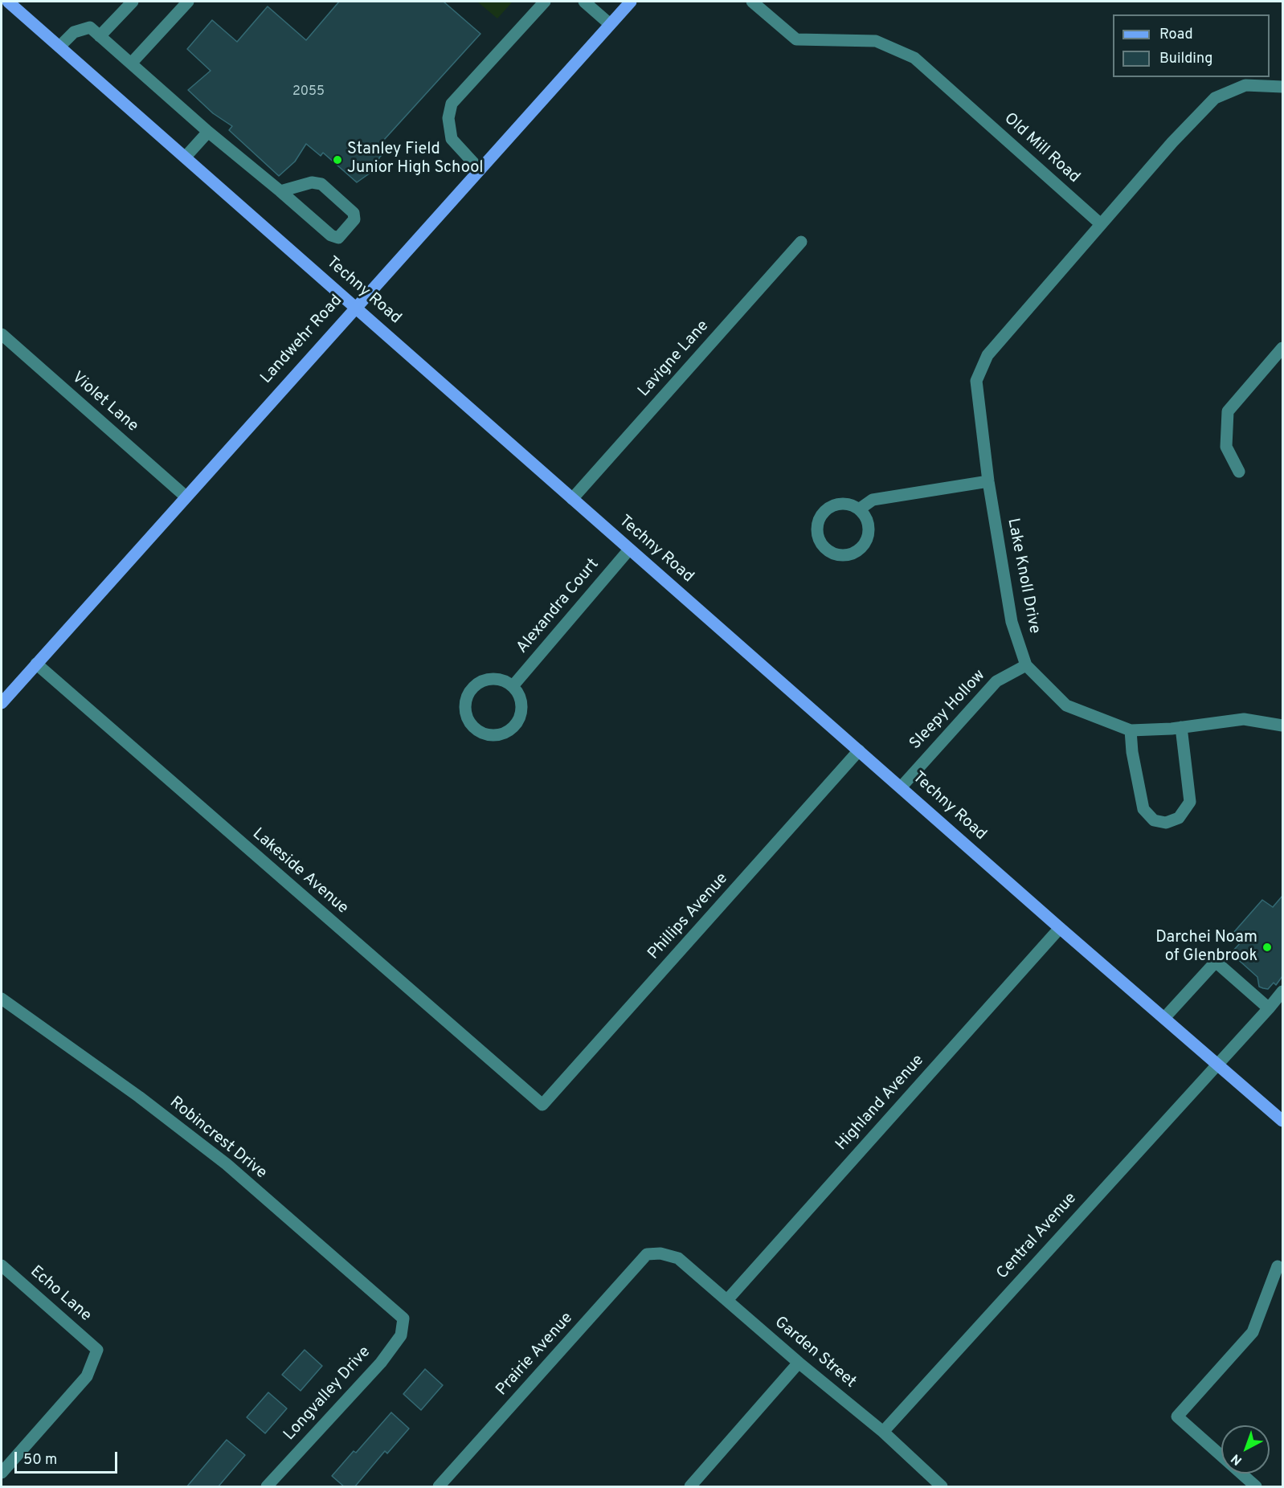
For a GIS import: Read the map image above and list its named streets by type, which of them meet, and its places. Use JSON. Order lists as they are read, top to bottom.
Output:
{
  "streets": {
    "main road": ["Techny Road", "Landwehr Road"],
    "street": [
      "Old Mill Road",
      "Lavigne Lane",
      "Violet Lane",
      "Lake Knoll Drive",
      "Alexandra Court",
      "Sleepy Hollow",
      "Lakeside Avenue",
      "Phillips Avenue",
      "Highland Avenue",
      "Robincrest Drive",
      "Central Avenue",
      "Echo Lane",
      "Garden Street",
      "Prairie Avenue",
      "Longvalley Drive"
    ]
  },
  "crossings": [
    ["Old Mill Road", "Lake Knoll Drive"],
    ["Techny Road", "Landwehr Road"],
    ["Techny Road", "Lavigne Lane"],
    ["Techny Road", "Alexandra Court"],
    ["Techny Road", "Sleepy Hollow"],
    ["Techny Road", "Phillips Avenue"],
    ["Techny Road", "Highland Avenue"],
    ["Techny Road", "Central Avenue"],
    ["Landwehr Road", "Violet Lane"],
    ["Landwehr Road", "Lakeside Avenue"],
    ["Lake Knoll Drive", "Sleepy Hollow"],
    ["Lakeside Avenue", "Phillips Avenue"],
    ["Highland Avenue", "Garden Street"],
    ["Robincrest Drive", "Longvalley Drive"],
    ["Central Avenue", "Garden Street"],
    ["Garden Street", "Prairie Avenue"]
  ],
  "places": ["Stanley Field Junior High School", "Darchei Noam of Glenbrook"],
  "house_numbers": ["2055"],
  "legend": ["Road", "Building"],
  "scale_bar": "50 m",
  "north": "bottom left"
}
